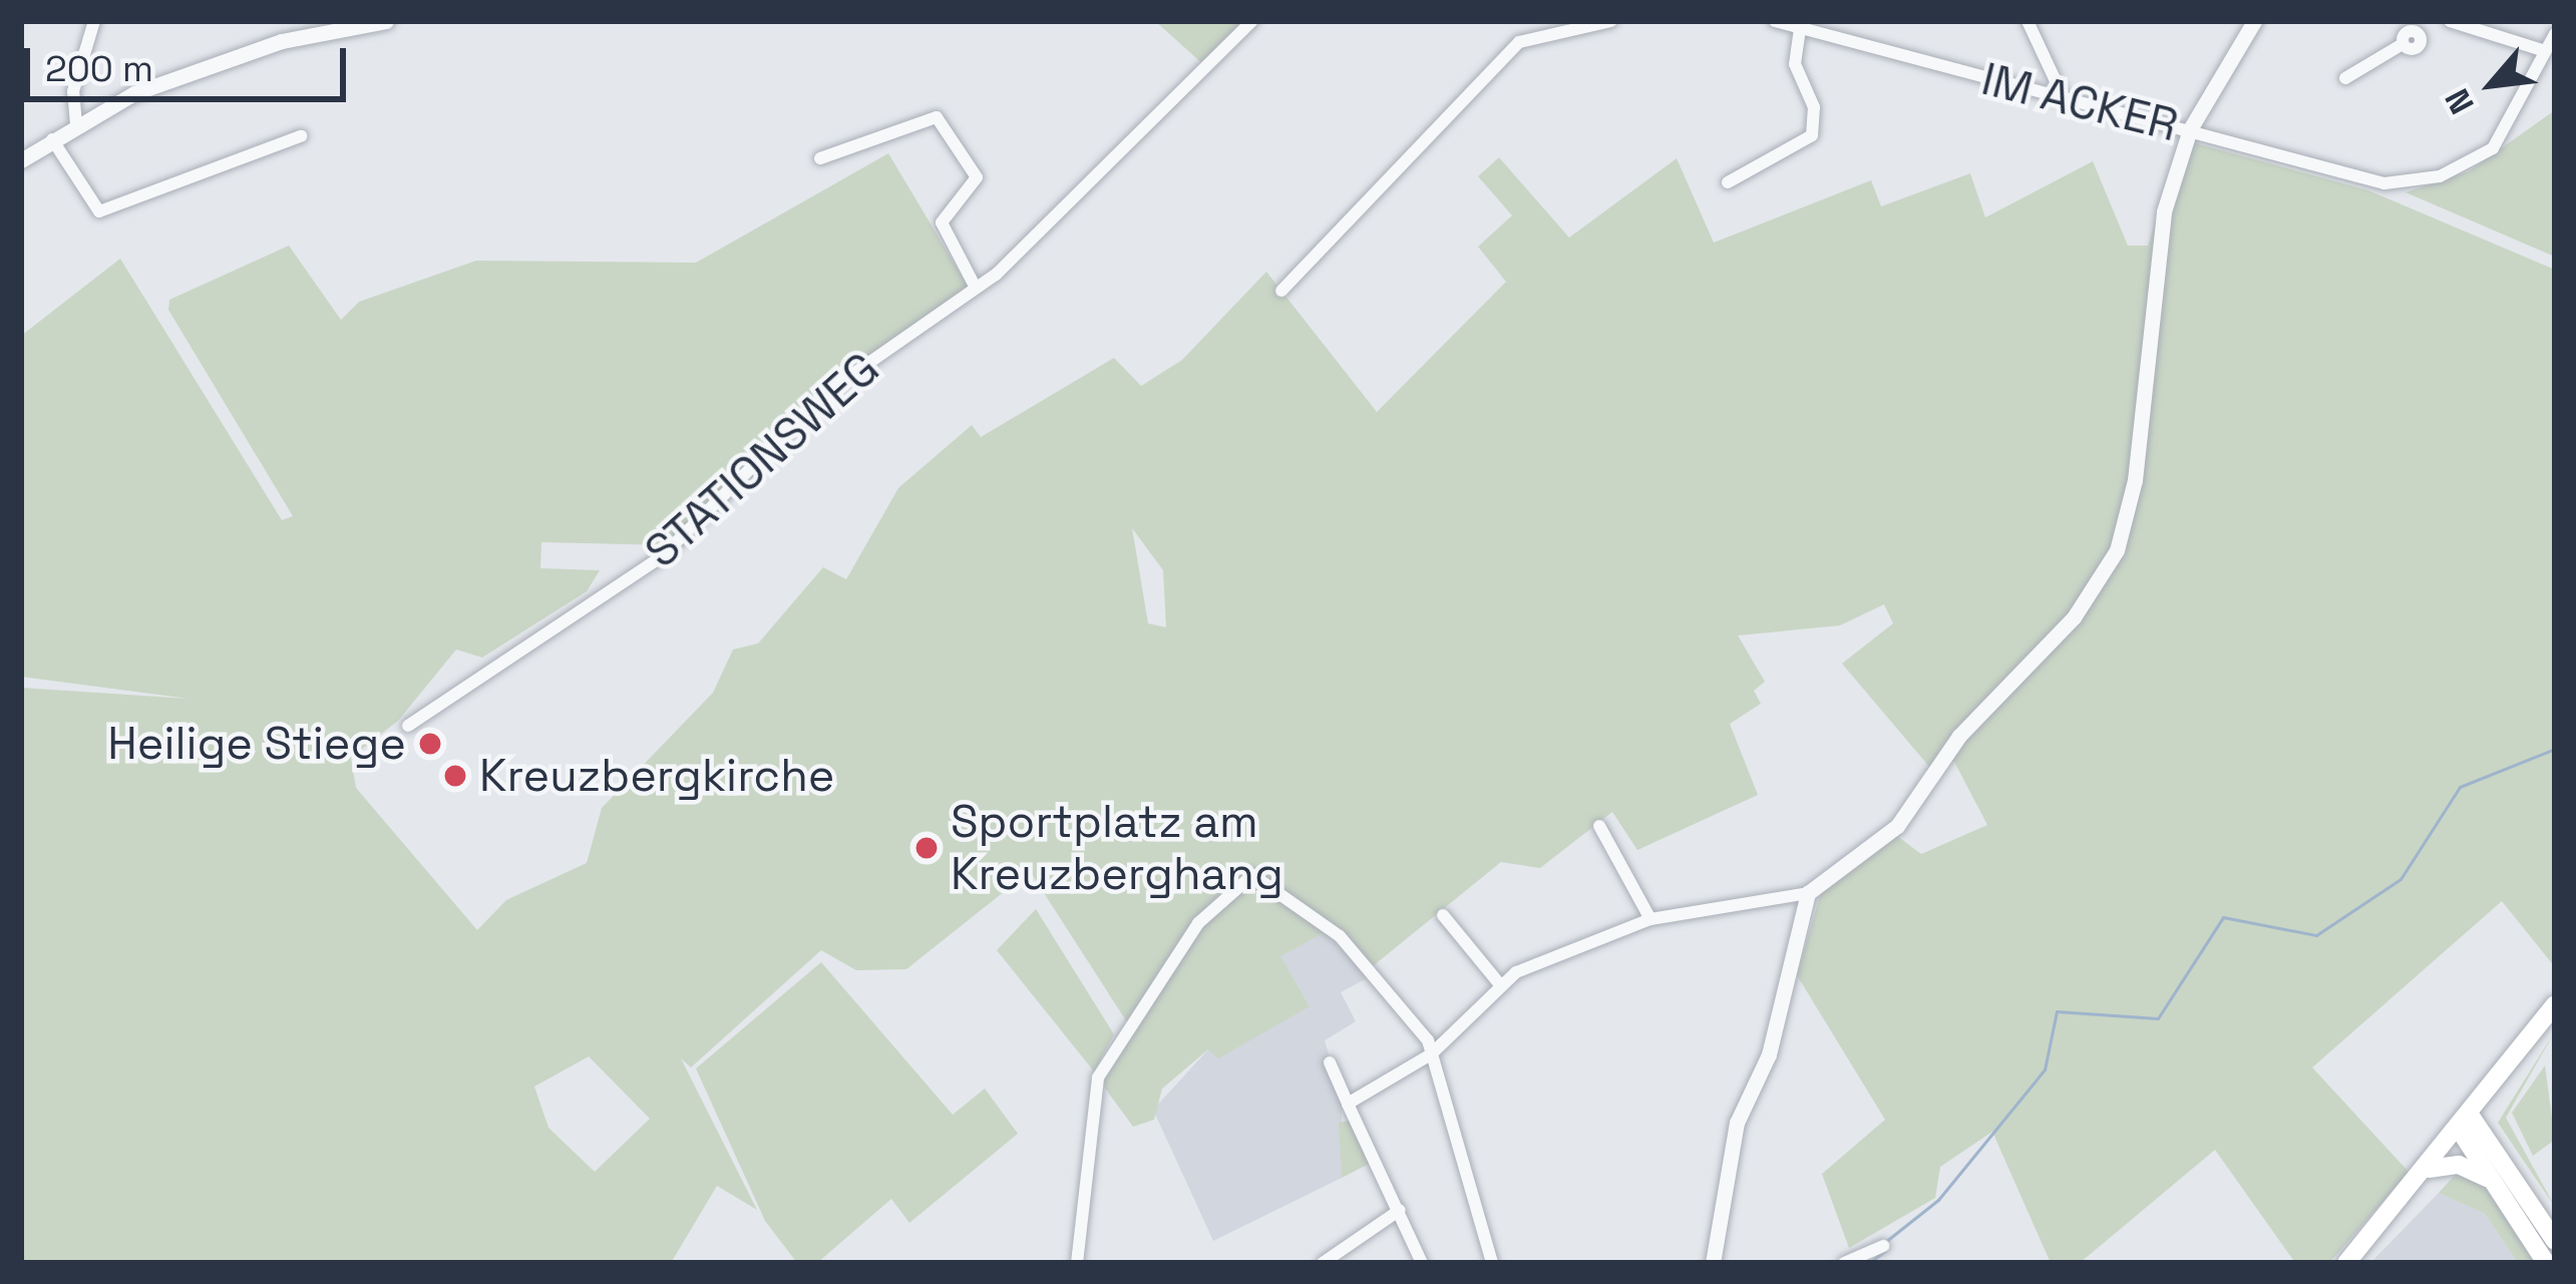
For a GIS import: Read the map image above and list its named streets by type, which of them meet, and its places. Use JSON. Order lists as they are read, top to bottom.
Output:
{
  "streets": {
    "street": ["IM ACKER", "STATIONSWEG"]
  },
  "places": ["Heilige Stiege", "Kreuzbergkirche", "Sportplatz am Kreuzberghang"],
  "scale_bar": "200 m",
  "north": "bottom left"
}
